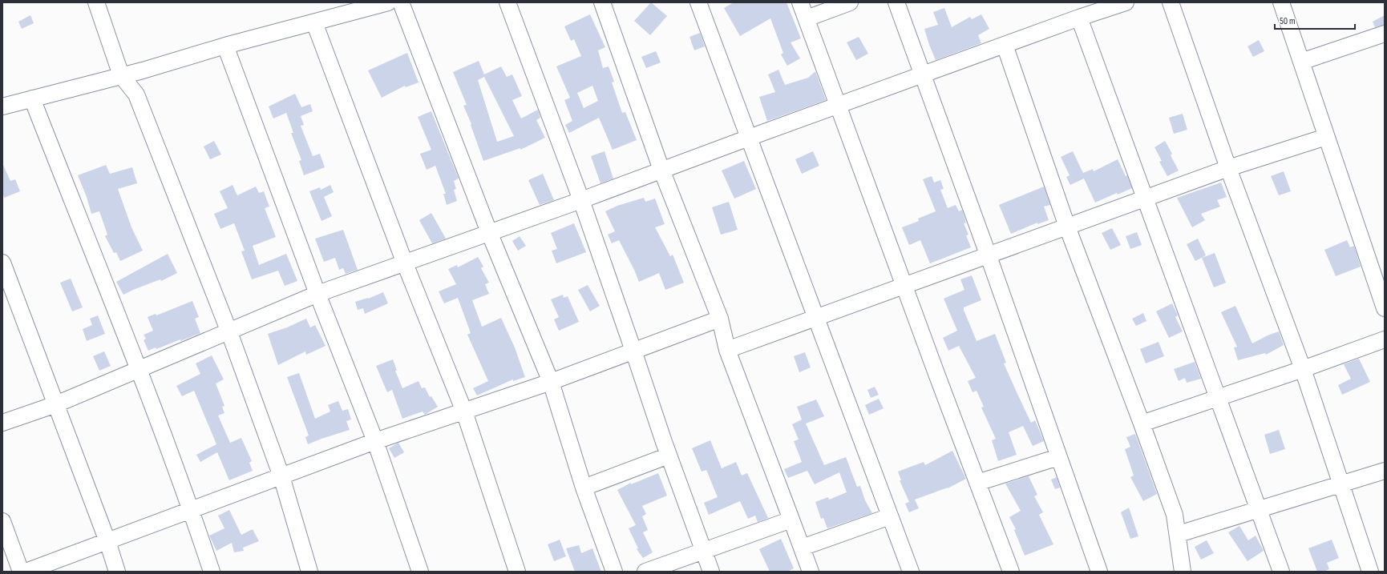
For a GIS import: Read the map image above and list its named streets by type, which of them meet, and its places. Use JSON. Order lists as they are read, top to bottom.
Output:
{
  "scale_bar": "50 m"
}
